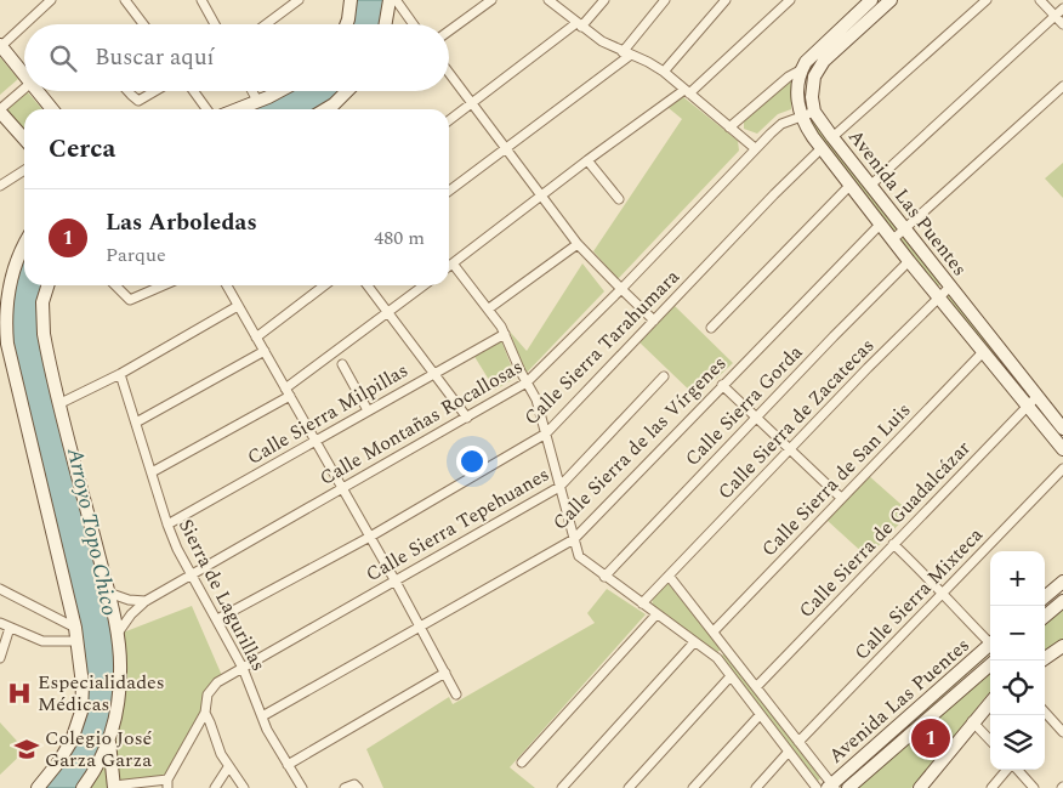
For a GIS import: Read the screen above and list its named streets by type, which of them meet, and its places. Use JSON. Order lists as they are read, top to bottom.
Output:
{
  "streets": {
    "street": [
      "Avenida Las Puentes",
      "Calle Sierra Tarahumara",
      "Calle Sierra Gorda",
      "Calle Sierra Milpillas",
      "Calle Sierra de Zacatecas",
      "Calle Montañas Rocallosas",
      "Calle Sierra de las Vírgenes",
      "Calle Sierra de San Luis",
      "Calle Sierra Tepehuanes",
      "Calle Sierra de Guadalcázar",
      "Calle Sierra Mixteca",
      "Sierra de Lagurillas"
    ]
  },
  "crossings": [
    ["Avenida Las Puentes", "Calle Sierra Tarahumara"],
    ["Avenida Las Puentes", "Calle Sierra Gorda"],
    ["Avenida Las Puentes", "Calle Sierra de Zacatecas"],
    ["Avenida Las Puentes", "Calle Montañas Rocallosas"],
    ["Avenida Las Puentes", "Calle Sierra de las Vírgenes"],
    ["Avenida Las Puentes", "Calle Sierra de San Luis"],
    ["Avenida Las Puentes", "Calle Sierra de Guadalcázar"],
    ["Calle Sierra Tarahumara", "Sierra de Lagurillas"],
    ["Calle Sierra Milpillas", "Sierra de Lagurillas"],
    ["Calle Montañas Rocallosas", "Sierra de Lagurillas"],
    ["Calle Sierra de las Vírgenes", "Sierra de Lagurillas"],
    ["Calle Sierra Tepehuanes", "Sierra de Lagurillas"]
  ],
  "water": ["Arroyo Topo Chico"],
  "places": {
    "hospital": ["Especialidades Médicas"],
    "school or university": ["Colegio José Garza Garza"]
  },
  "page": {
    "search": "Buscar aquí",
    "heading": "Cerca",
    "list": [
      {
        "mark": "1",
        "name": "Las Arboledas",
        "note": "Parque",
        "value": "480 m"
      }
    ],
    "map_buttons": ["+", "−"],
    "pins": "1"
  }
}
